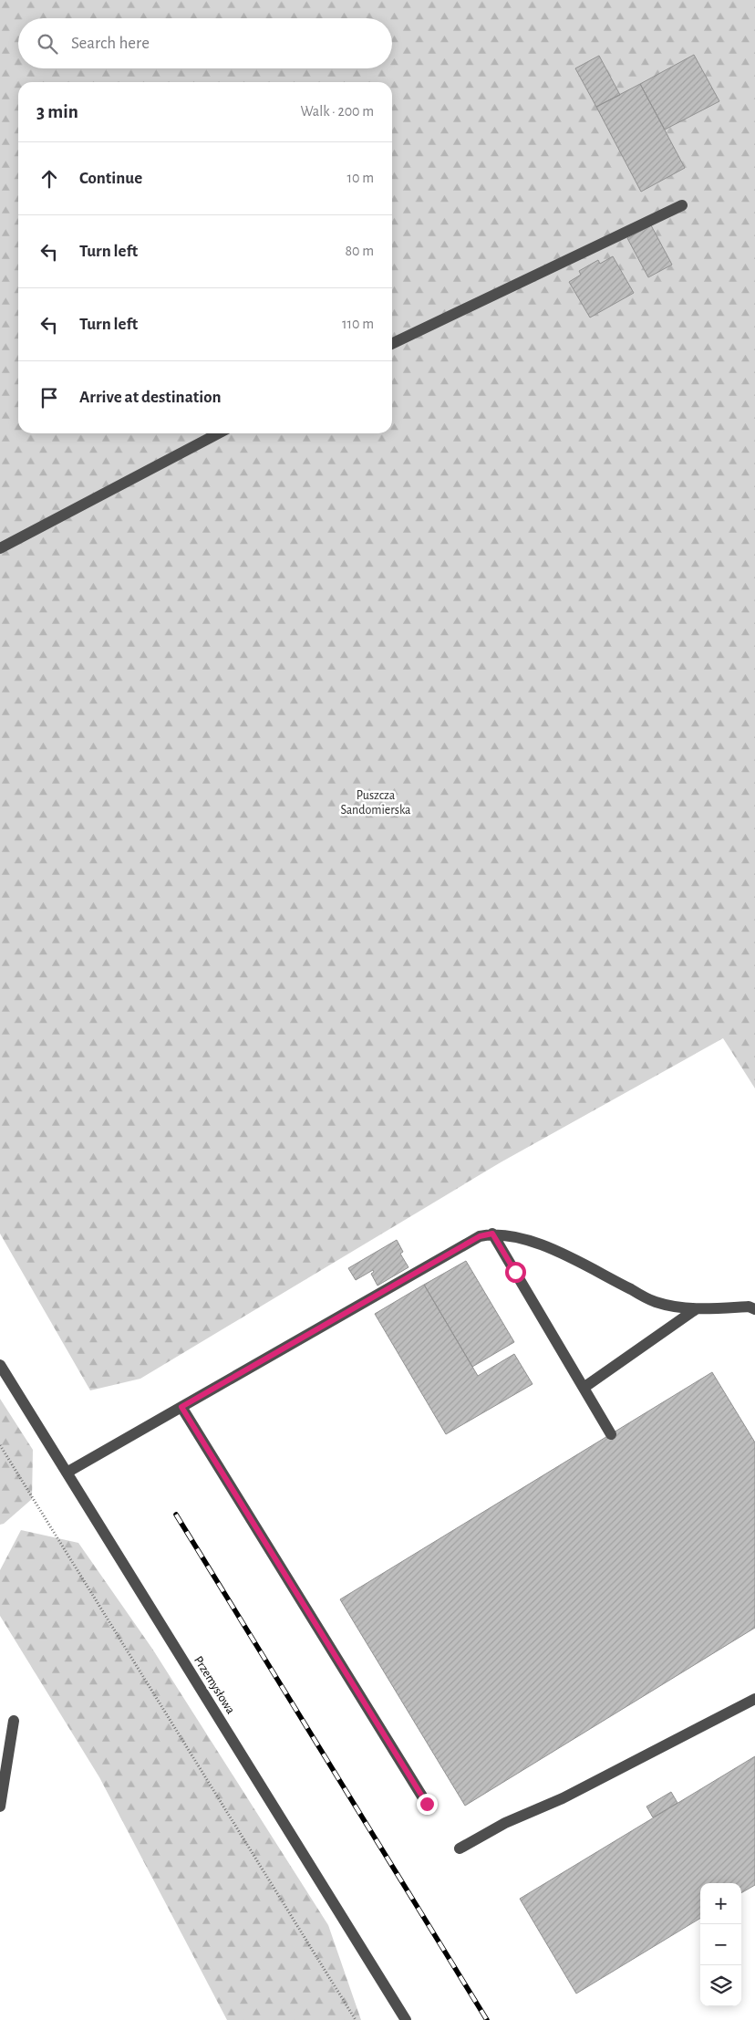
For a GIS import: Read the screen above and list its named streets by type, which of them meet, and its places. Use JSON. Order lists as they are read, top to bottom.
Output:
{
  "streets": {
    "street": ["Przemysłowa"]
  },
  "parks": ["Puszcza Sandomierska"],
  "page": {
    "search": "Search here",
    "heading": ["3 min", "Walk · 200 m"],
    "list": [
      ["Continue", "10 m"],
      ["Turn left", "80 m"],
      ["Turn left", "110 m"],
      "Arrive at destination"
    ],
    "map_buttons": ["+", "−"]
  }
}
